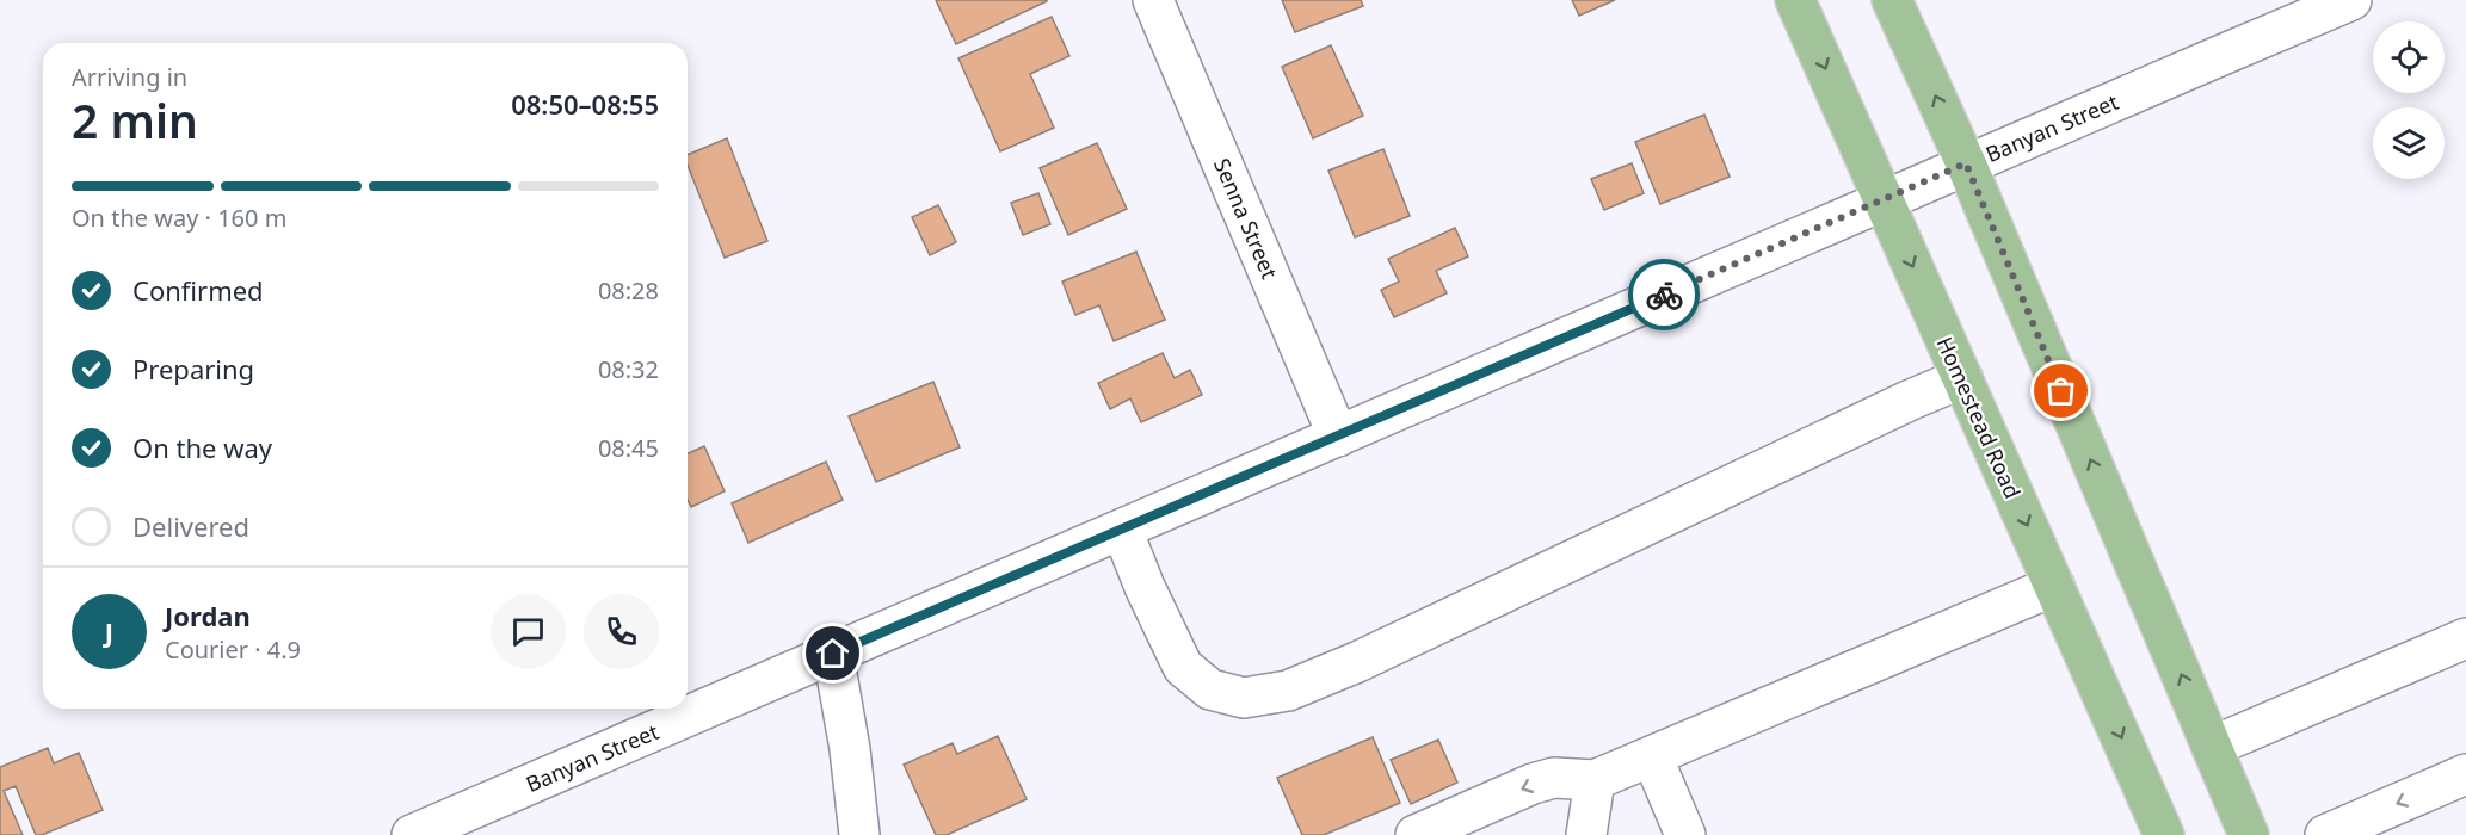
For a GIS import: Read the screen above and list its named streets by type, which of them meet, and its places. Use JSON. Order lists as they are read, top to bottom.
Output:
{
  "streets": {
    "main road": ["Homestead Road"],
    "street": ["Banyan Street", "Senna Street"]
  },
  "crossings": [
    ["Banyan Street", "Senna Street"],
    ["Banyan Street", "Homestead Road"]
  ],
  "page": {
    "heading": ["2 min", "Arriving in", "08:50–08:55"],
    "panel": ["Jordan", "Courier · 4.9"],
    "bar": "On the way · 160 m",
    "list": [
      ["Confirmed", "08:28"],
      ["Preparing", "08:32"],
      ["On the way", "08:45"],
      "Delivered"
    ],
    "round": "J"
  }
}
